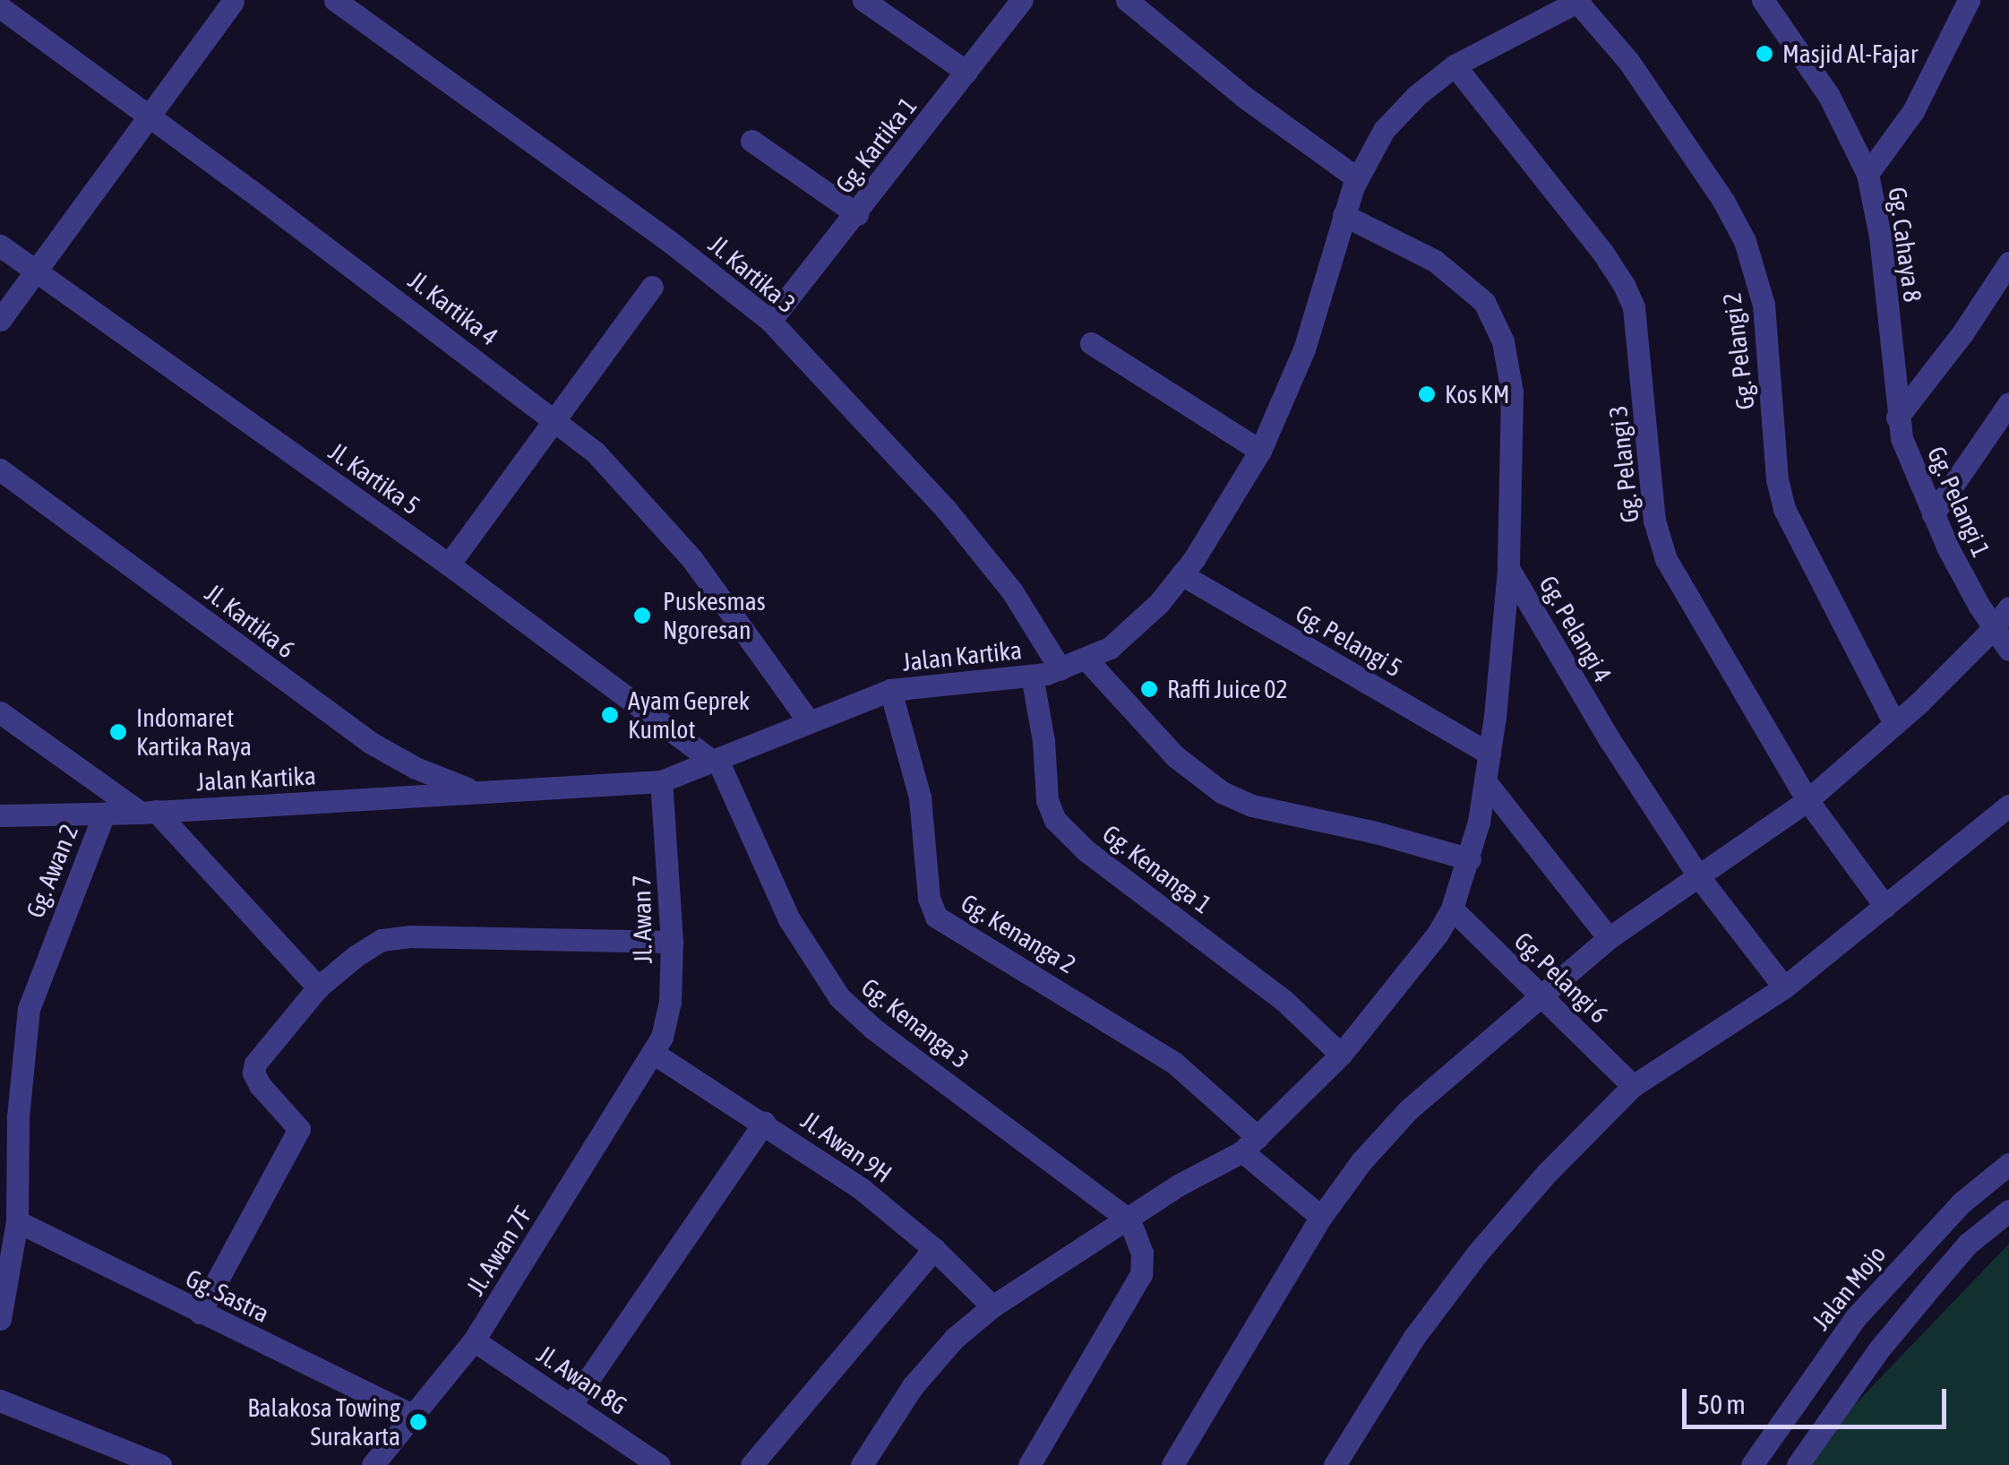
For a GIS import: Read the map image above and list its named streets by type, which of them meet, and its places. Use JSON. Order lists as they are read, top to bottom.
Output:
{
  "streets": {
    "street": [
      "Gg. Kartika 1",
      "Gg. Cahaya 8",
      "Jl. Kartika 3",
      "Jl. Kartika 4",
      "Gg. Pelangi 2",
      "Gg. Pelangi 3",
      "Jl. Kartika 5",
      "Gg. Pelangi 1",
      "Jl. Kartika 6",
      "Gg. Pelangi 4",
      "Gg. Pelangi 5",
      "Jalan Kartika",
      "Gg. Kenanga 1",
      "Gg. Awan 2",
      "Jl. Awan 7",
      "Gg. Kenanga 2",
      "Gg. Pelangi 6",
      "Gg. Kenanga 3",
      "Jl. Awan 9H",
      "Jl. Awan 7F",
      "Jalan Mojo",
      "Gg. Sastra",
      "Jl. Awan 8G"
    ]
  },
  "crossings": [
    ["Gg. Kartika 1", "Jl. Kartika 3"],
    ["Gg. Cahaya 8", "Gg. Pelangi 1"],
    ["Jl. Kartika 3", "Jalan Kartika"],
    ["Jl. Kartika 4", "Jalan Kartika"],
    ["Gg. Pelangi 2", "Jalan Kartika"],
    ["Gg. Pelangi 3", "Jalan Kartika"],
    ["Jl. Kartika 5", "Jalan Kartika"],
    ["Jl. Kartika 5", "Gg. Kenanga 3"],
    ["Jl. Kartika 6", "Jalan Kartika"],
    ["Gg. Pelangi 4", "Jalan Kartika"],
    ["Gg. Pelangi 5", "Jalan Kartika"],
    ["Jalan Kartika", "Gg. Kenanga 1"],
    ["Jalan Kartika", "Gg. Awan 2"],
    ["Jalan Kartika", "Jl. Awan 7"],
    ["Jalan Kartika", "Gg. Kenanga 2"],
    ["Jalan Kartika", "Gg. Kenanga 3"],
    ["Gg. Awan 2", "Gg. Sastra"],
    ["Jl. Awan 7", "Jl. Awan 9H"],
    ["Jl. Awan 7", "Jl. Awan 7F"],
    ["Jl. Awan 9H", "Jl. Awan 7F"],
    ["Jl. Awan 7F", "Gg. Sastra"],
    ["Jl. Awan 7F", "Jl. Awan 8G"]
  ],
  "places": [
    "Masjid Al-Fajar",
    "Kos KM",
    "Puskesmas Ngoresan",
    "Raffi Juice 02",
    "Ayam Geprek Kumlot",
    "Indomaret Kartika Raya",
    "Balakosa Towing Surakarta"
  ],
  "scale_bar": "50 m"
}
